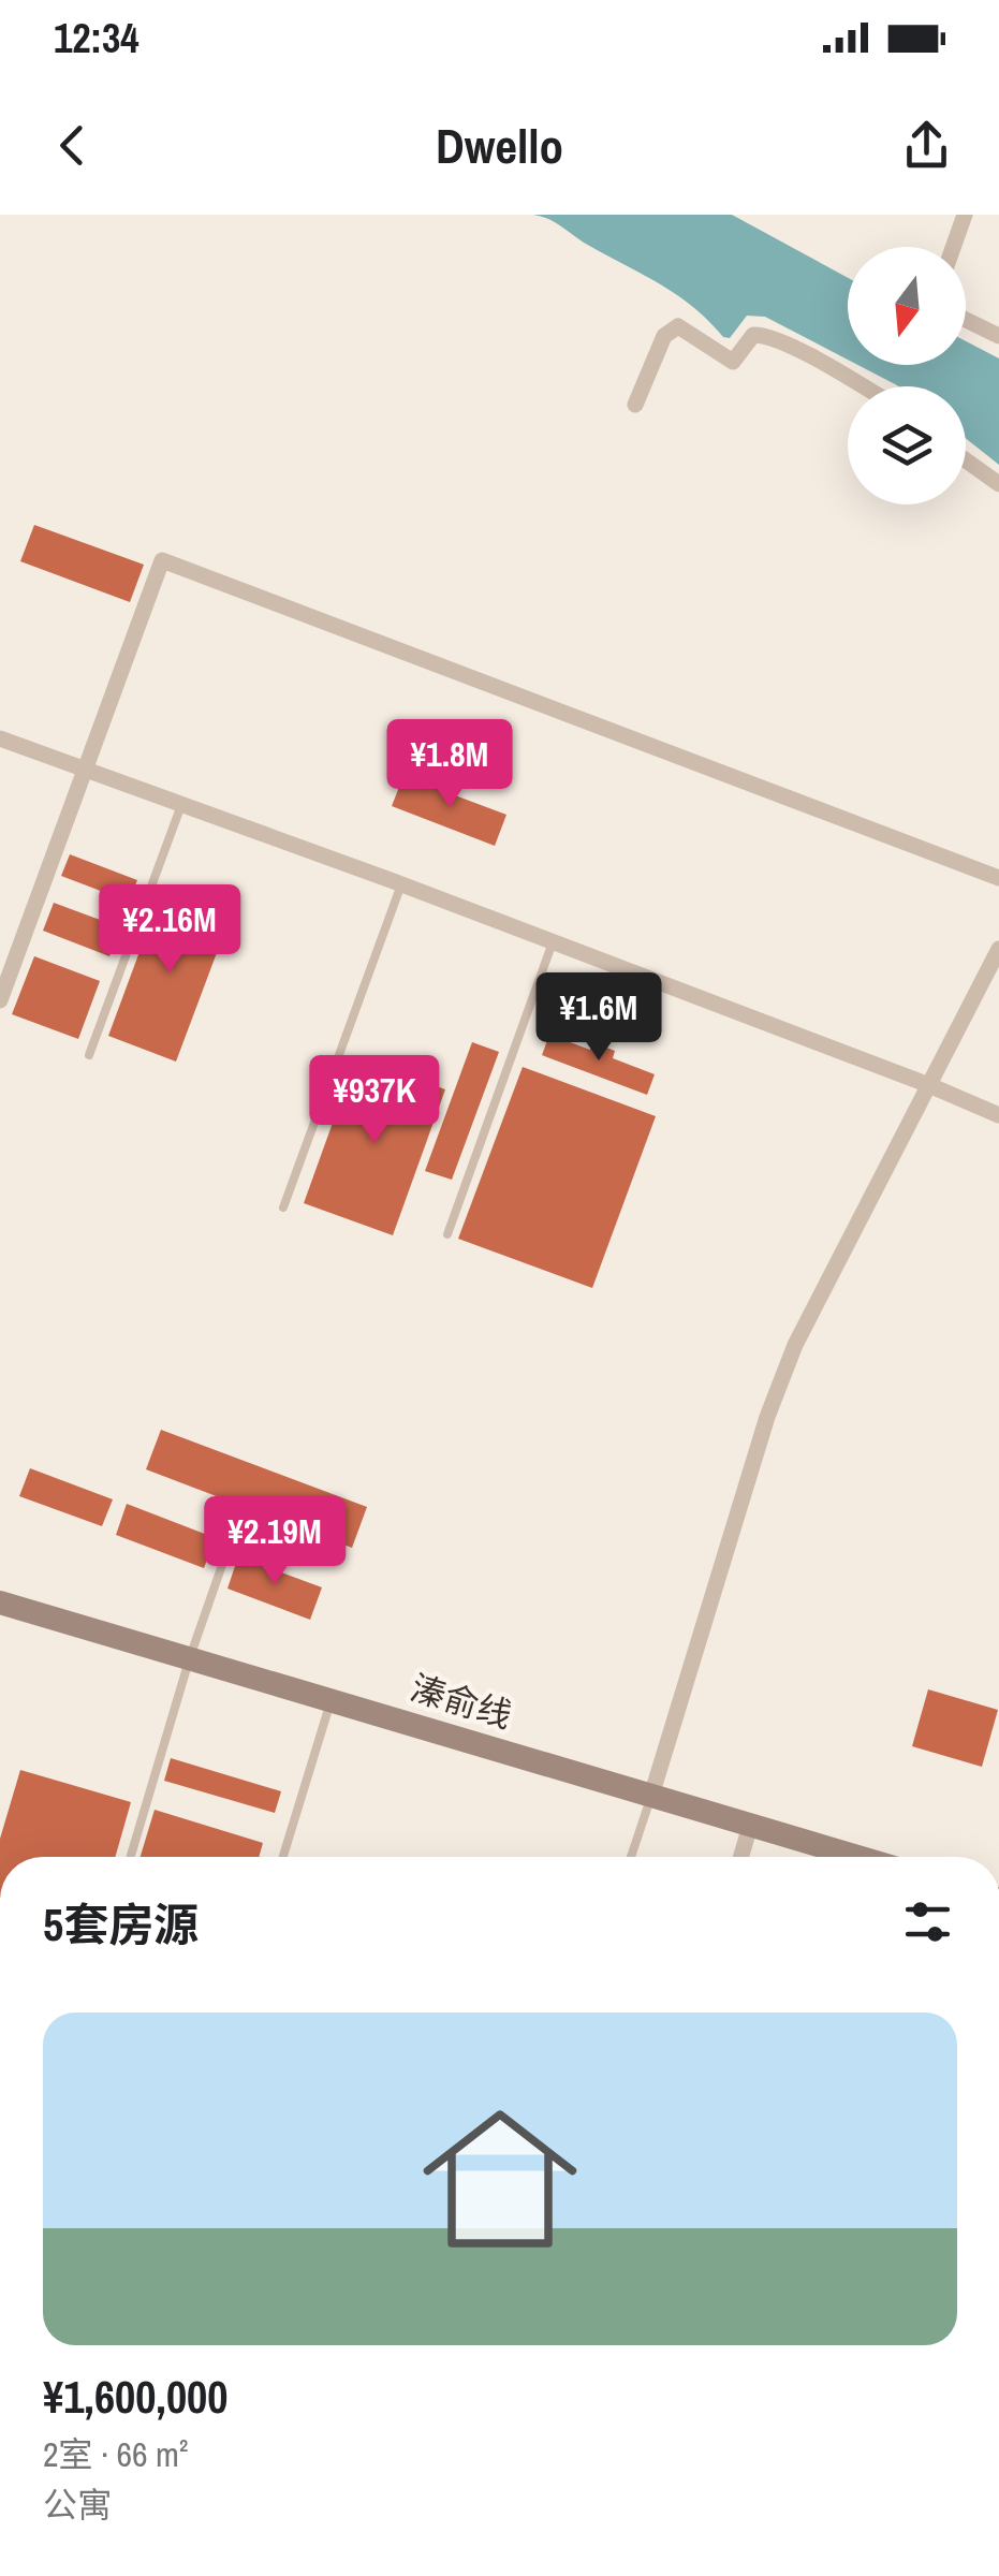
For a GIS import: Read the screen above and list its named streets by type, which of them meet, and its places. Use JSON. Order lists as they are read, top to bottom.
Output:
{
  "streets": {
    "main road": ["溱俞线"]
  },
  "north": "bottom",
  "page": {
    "status": "12:34",
    "header": "Dwello",
    "price": [
      "¥1.8M",
      "¥2.16M",
      "¥1.6M",
      "¥937K",
      "¥2.19M"
    ],
    "heading": "5套房源",
    "list": [
      {
        "name": "¥1,600,000",
        "note": "2室 · 66 m² · 公寓"
      }
    ]
  }
}
